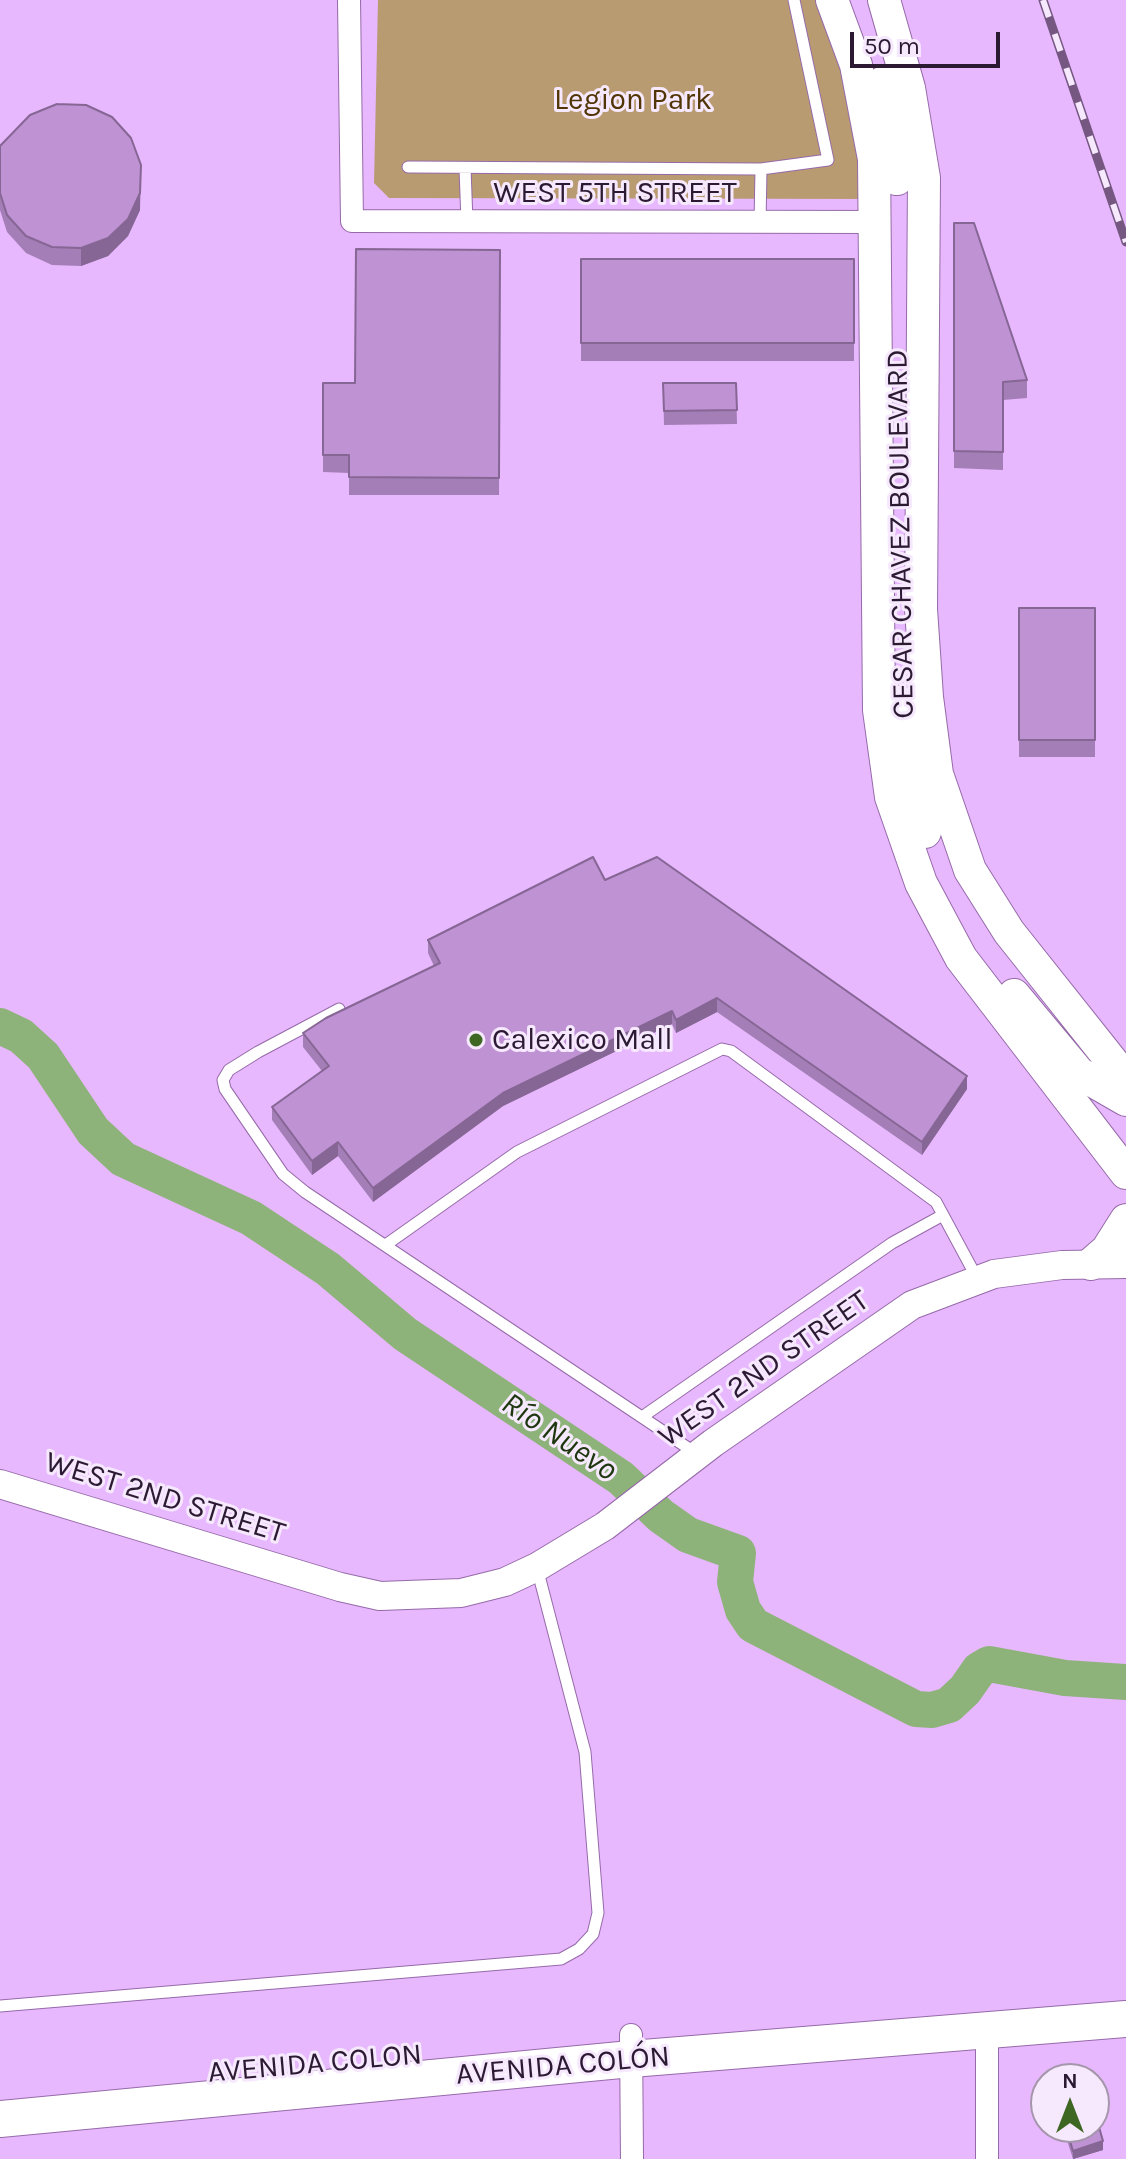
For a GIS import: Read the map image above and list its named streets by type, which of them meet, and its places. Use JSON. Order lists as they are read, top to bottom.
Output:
{
  "streets": {
    "main road": ["CESAR CHAVEZ BOULEVARD", "AVENIDA COLON", "AVENIDA COLÓN"],
    "street": ["WEST 5TH STREET", "WEST 2ND STREET"]
  },
  "crossings": [
    ["AVENIDA COLON", "AVENIDA COLÓN"]
  ],
  "water": ["Río Nuevo"],
  "parks": ["Legion Park"],
  "places": ["Calexico Mall"],
  "scale_bar": "50 m",
  "north": "top"
}
